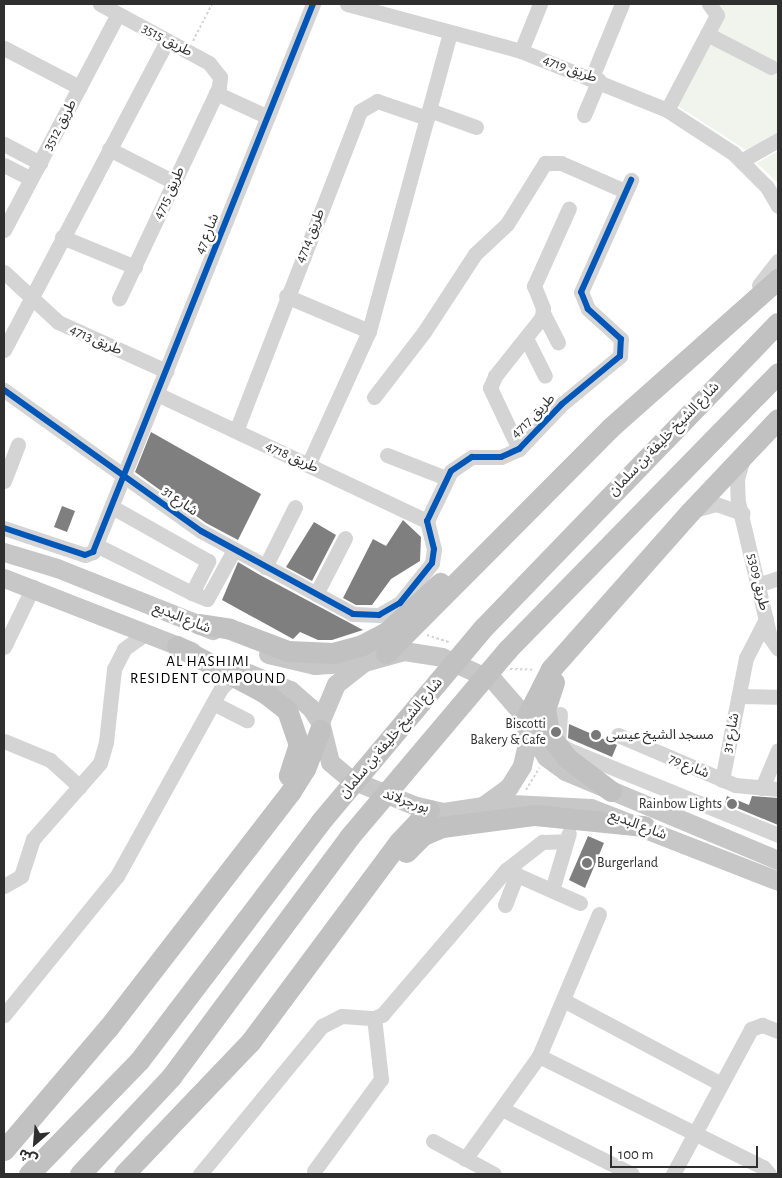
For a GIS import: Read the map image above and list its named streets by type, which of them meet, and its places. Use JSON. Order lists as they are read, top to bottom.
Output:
{
  "streets": {
    "highway": ["شارع الشيخ خليفة بن سلمان"],
    "main road": ["شارع البديع", "بورجرلاند"],
    "street": [
      "طريق 3515",
      "طريق 4719",
      "طريق 3512",
      "طريق 4715",
      "شارع 47",
      "طريق 4714",
      "طريق 4713",
      "طريق 4717",
      "طريق 4718",
      "شارع 31",
      "طريق 5309",
      "شارع 79"
    ]
  },
  "crossings": [
    ["طريق 3515", "طريق 3512"],
    ["طريق 3515", "طريق 4715"],
    ["شارع 47", "طريق 4713"],
    ["شارع 47", "طريق 4718"],
    ["شارع 47", "شارع 31"],
    ["طريق 4714", "طريق 4718"],
    ["طريق 4717", "طريق 4718"],
    ["طريق 4717", "شارع 31"],
    ["طريق 4718", "شارع 31"],
    ["شارع 31", "شارع 79"],
    ["شارع البديع", "بورجرلاند"]
  ],
  "districts": ["AL HASHIMI RESIDENT COMPOUND"],
  "places": [
    "Biscotti Bakery & Cafe",
    "مسجد الشيخ عيسى",
    "Rainbow Lights",
    "Burgerland"
  ],
  "scale_bar": "100 m",
  "north": "bottom left"
}
